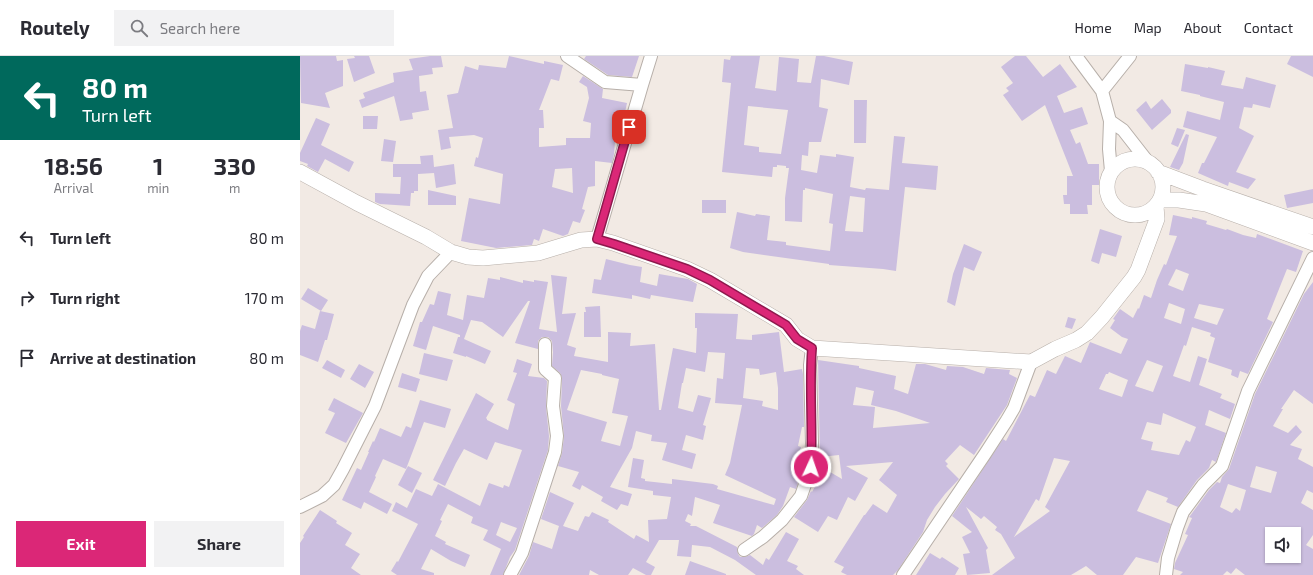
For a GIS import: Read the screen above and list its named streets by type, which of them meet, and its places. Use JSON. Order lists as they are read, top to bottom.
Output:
{
  "page": {
    "header": "Routely",
    "search": "Search here",
    "nav": [
      "Home",
      "Map",
      "About",
      "Contact"
    ],
    "turn": ["80 m", "Turn left"],
    "eta": [
      "18:56",
      "Arrival",
      "1",
      "min",
      "330",
      "m"
    ],
    "list": [
      {
        "name": "Turn left",
        "value": "80 m"
      },
      {
        "name": "Turn right",
        "value": "170 m"
      },
      {
        "name": "Arrive at destination",
        "value": "80 m"
      }
    ],
    "buttons": ["Exit", "Share"]
  }
}
